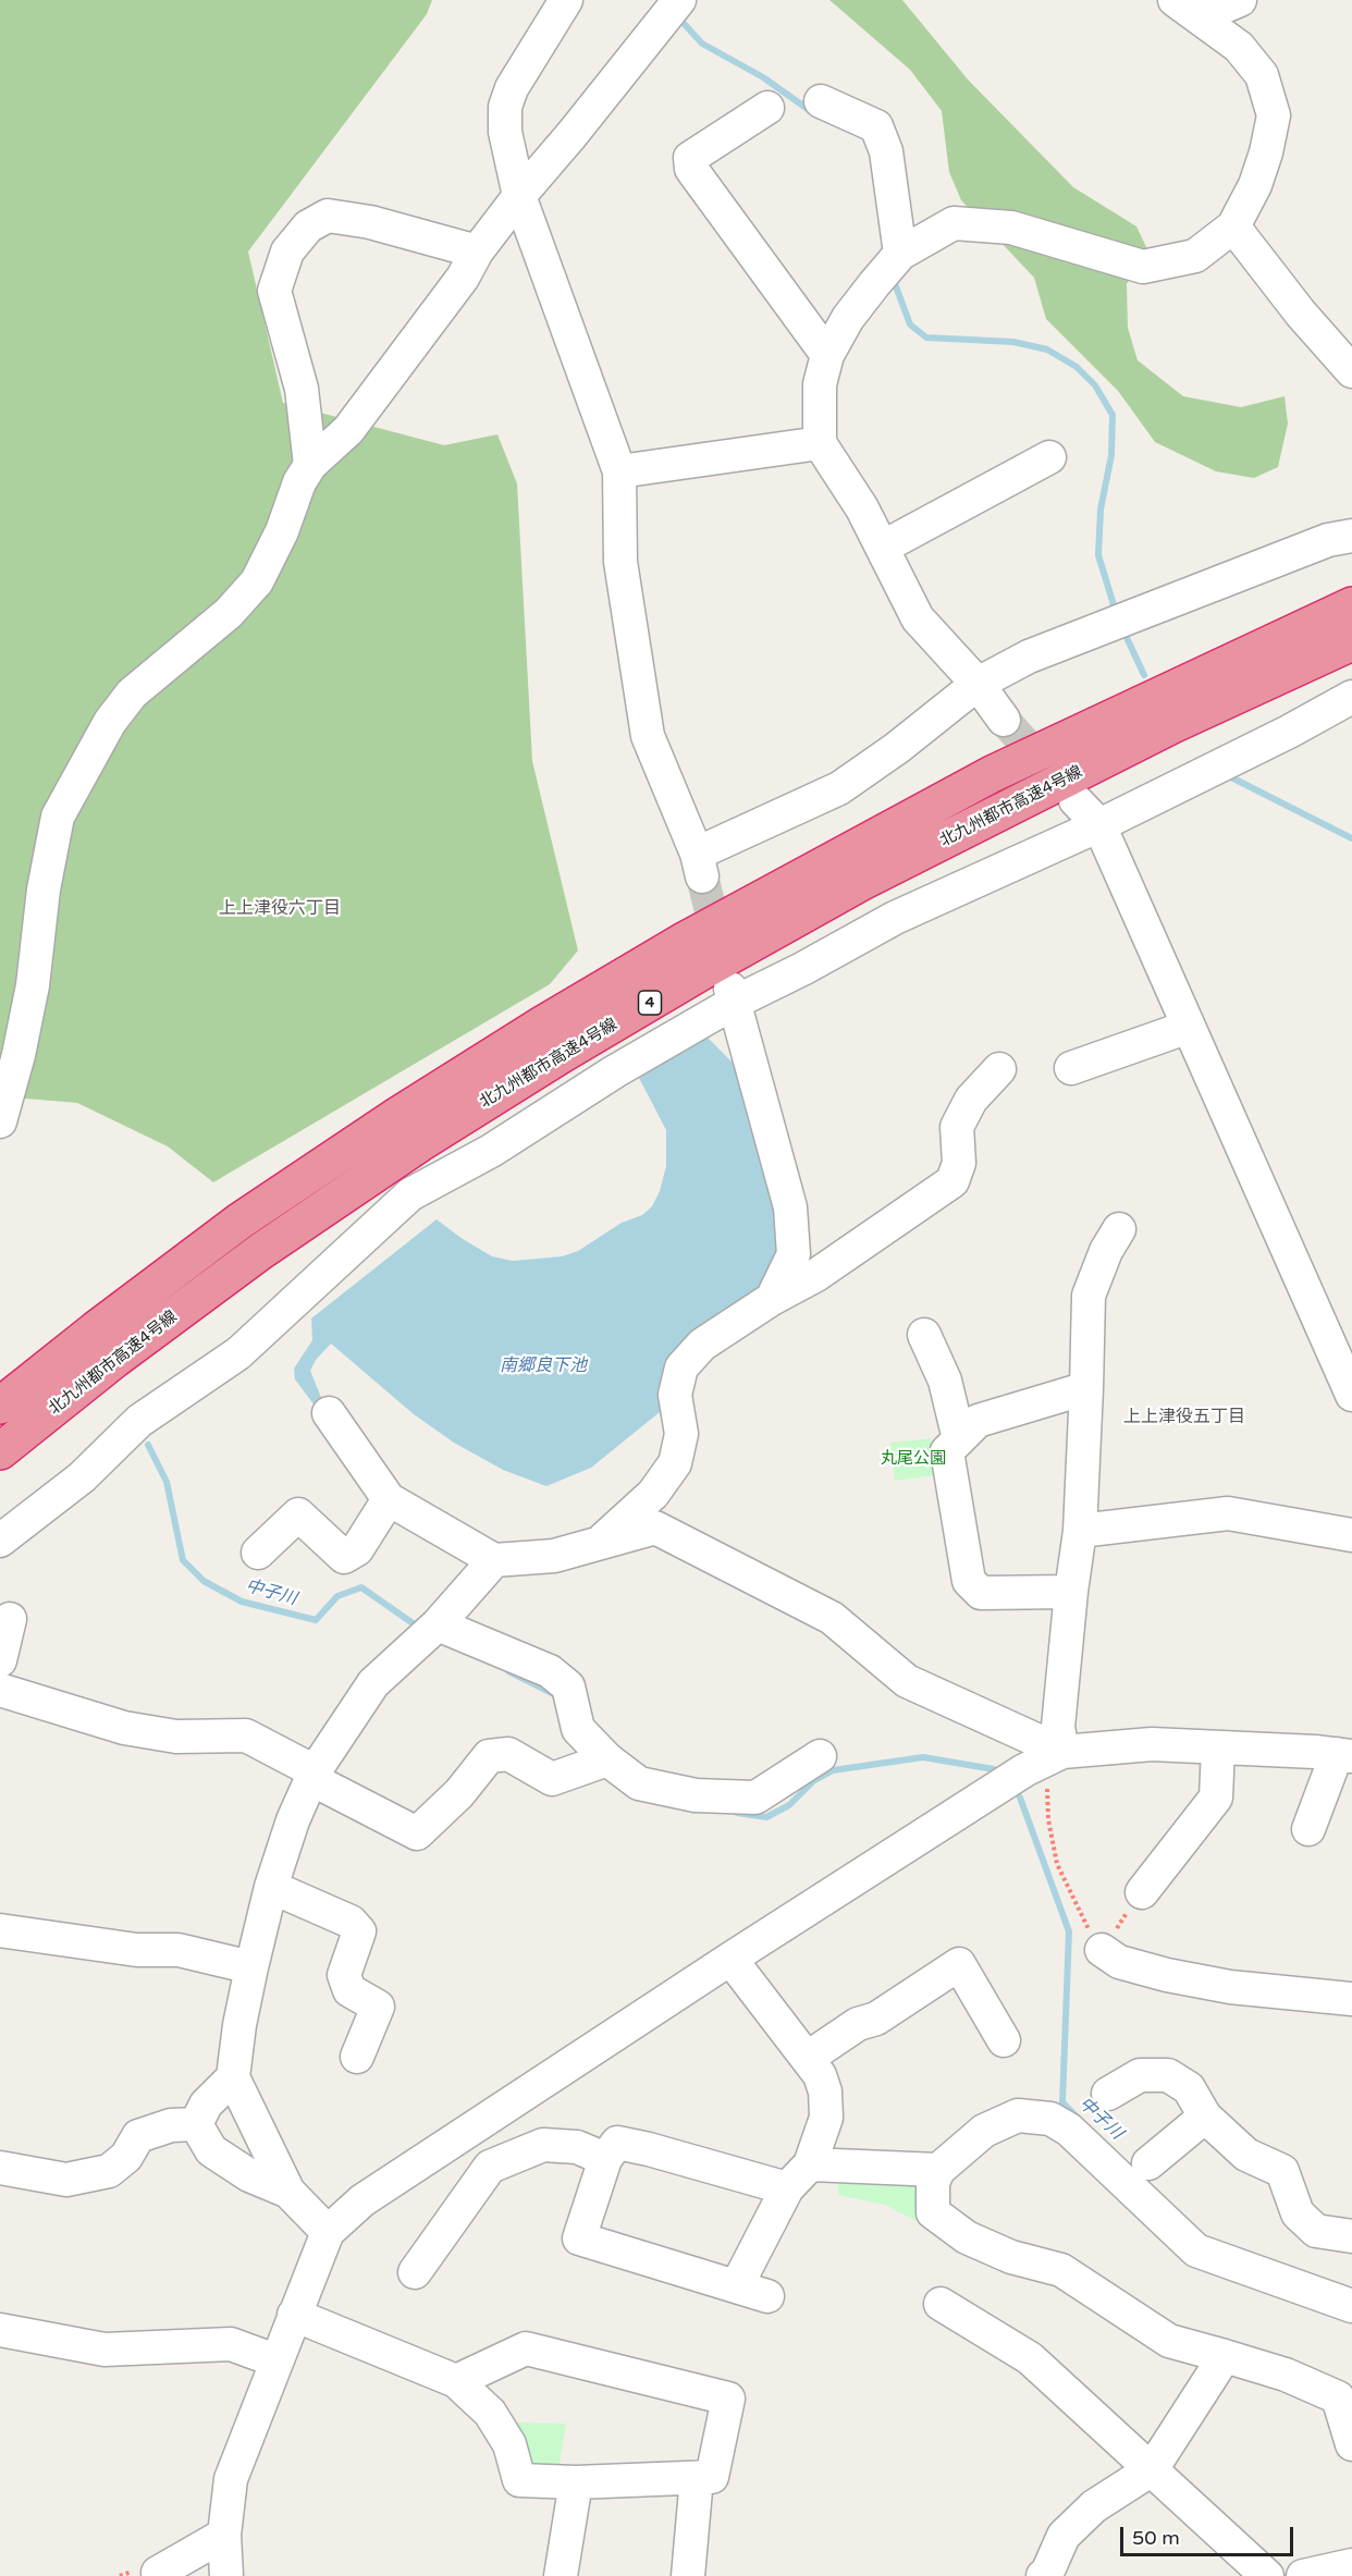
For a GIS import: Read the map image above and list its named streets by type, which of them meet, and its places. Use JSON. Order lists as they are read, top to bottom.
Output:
{
  "streets": {
    "highway": ["北九州都市高速4号線", "4"]
  },
  "districts": ["上上津役六丁目", "上上津役五丁目"],
  "water": ["南郷良下池", "中子川"],
  "parks": ["丸尾公園"],
  "scale_bar": "50 m"
}
